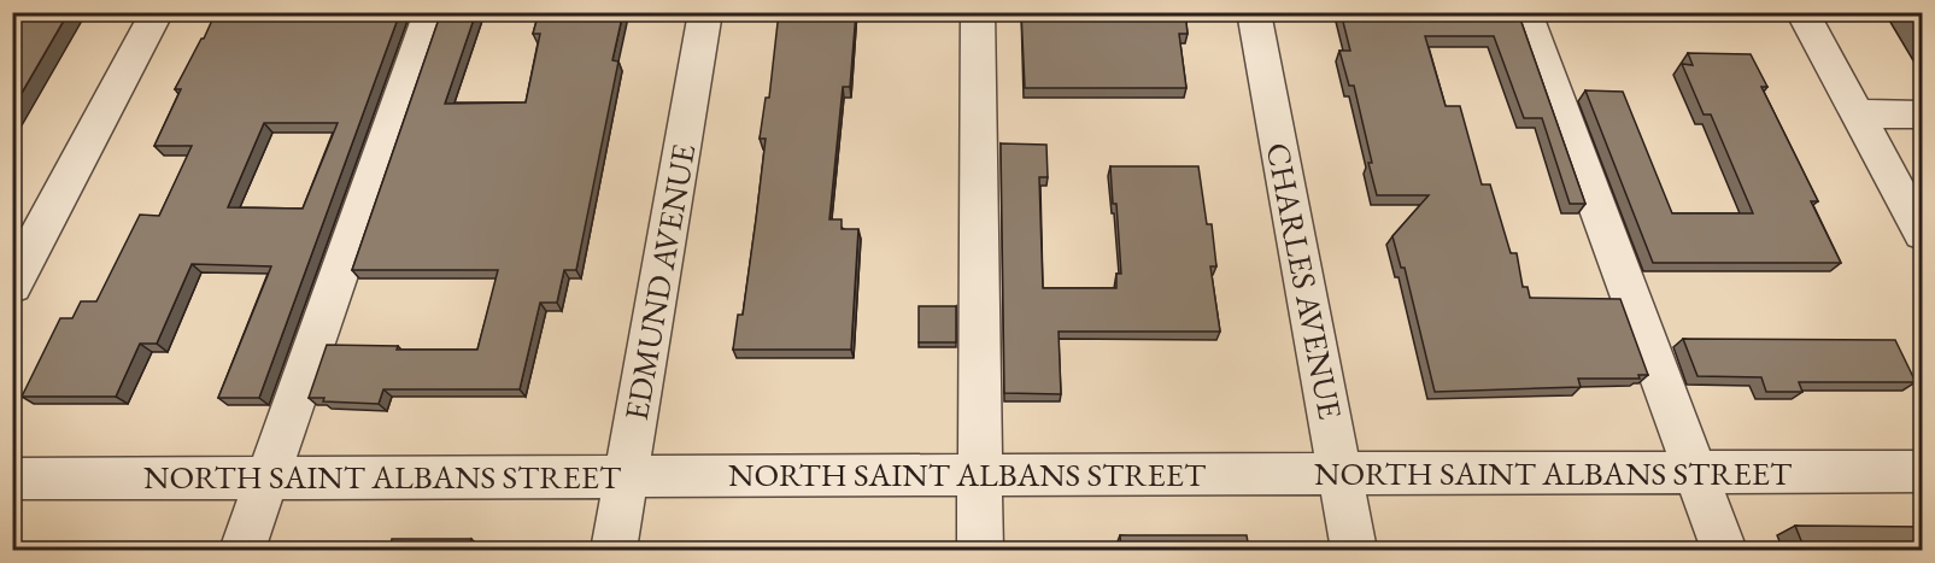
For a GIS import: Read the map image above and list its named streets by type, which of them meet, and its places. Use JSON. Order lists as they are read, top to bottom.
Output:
{
  "streets": {
    "street": ["CHARLES AVENUE", "EDMUND AVENUE", "NORTH SAINT ALBANS STREET"]
  },
  "crossings": [
    ["CHARLES AVENUE", "NORTH SAINT ALBANS STREET"],
    ["EDMUND AVENUE", "NORTH SAINT ALBANS STREET"]
  ]
}
